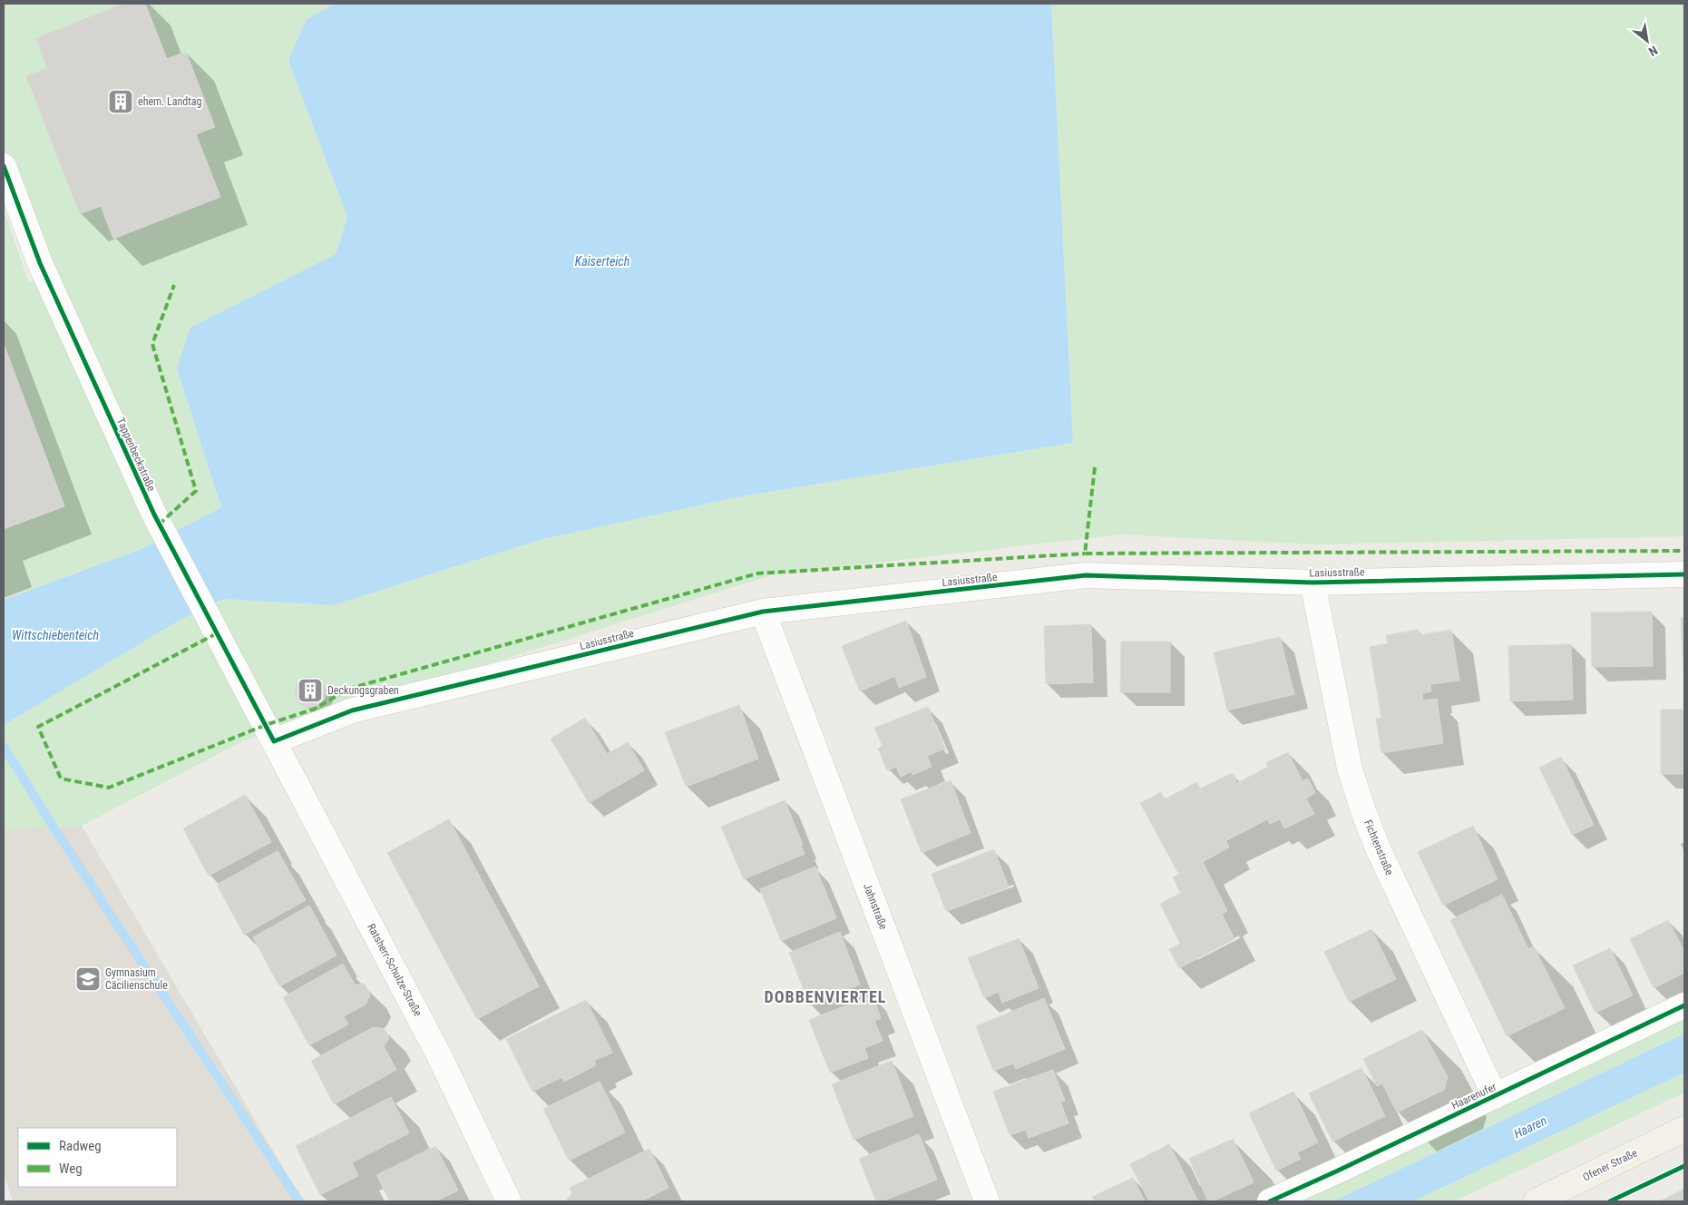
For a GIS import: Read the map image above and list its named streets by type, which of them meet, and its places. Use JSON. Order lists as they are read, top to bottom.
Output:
{
  "streets": {
    "main road": ["Ofener Straße"],
    "street": [
      "Tappenbeckstraße",
      "Lasiusstraße",
      "Fichtenstraße",
      "Jahnstraße",
      "Ratsherr-Schulze-Straße",
      "Haarenufer"
    ]
  },
  "crossings": [
    ["Tappenbeckstraße", "Lasiusstraße"],
    ["Tappenbeckstraße", "Ratsherr-Schulze-Straße"],
    ["Lasiusstraße", "Fichtenstraße"],
    ["Lasiusstraße", "Jahnstraße"],
    ["Lasiusstraße", "Ratsherr-Schulze-Straße"],
    ["Fichtenstraße", "Haarenufer"]
  ],
  "districts": ["DOBBENVIERTEL"],
  "water": ["Kaiserteich", "Wittschiebenteich", "Haaren"],
  "places": {
    "building": ["ehem. Landtag", "Deckungsgraben"],
    "school or university": ["Gymnasium Cäcilienschule"]
  },
  "legend": ["Radweg", "Weg"],
  "north": "bottom right"
}
